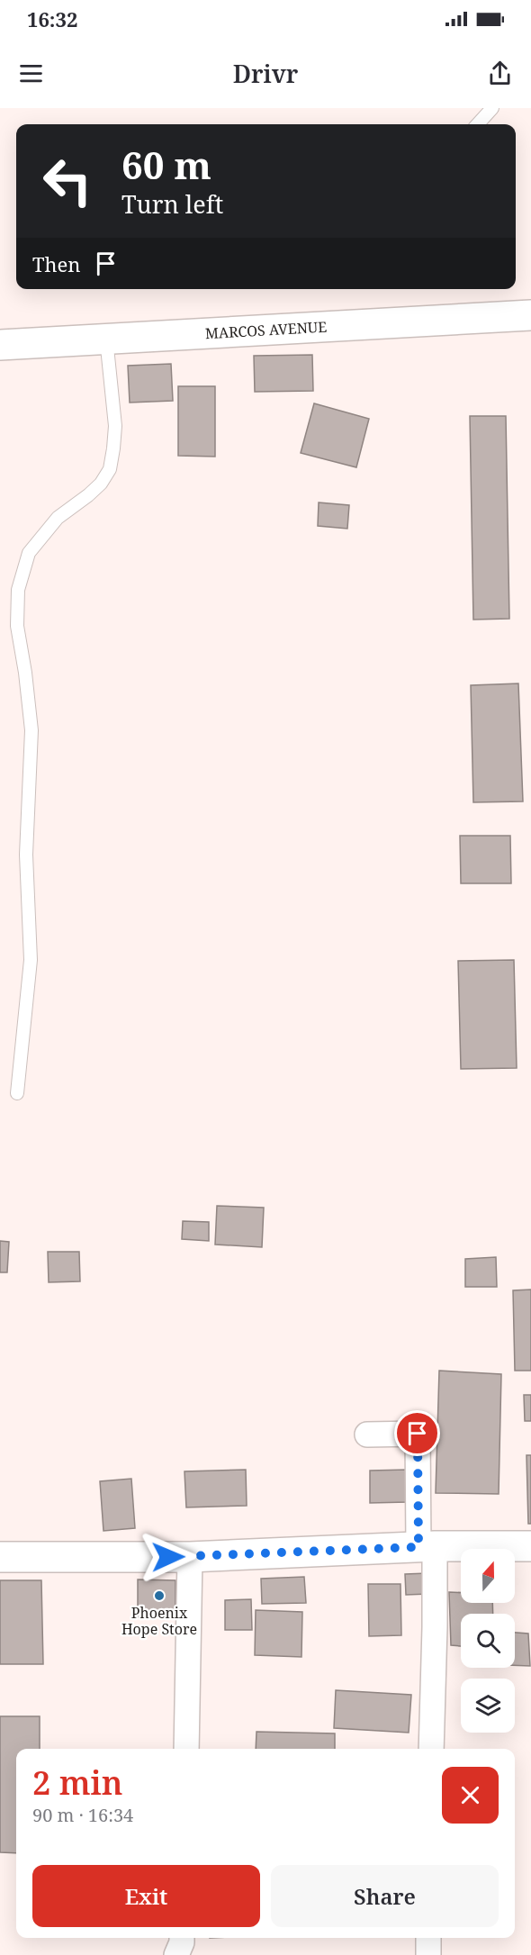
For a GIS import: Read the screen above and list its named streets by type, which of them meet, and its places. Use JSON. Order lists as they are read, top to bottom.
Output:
{
  "streets": {
    "street": ["MARCOS AVENUE"]
  },
  "places": ["Phoenix Hope Store"],
  "north": "top",
  "page": {
    "status": "16:32",
    "header": "Drivr",
    "turn": ["60 m", "Turn left"],
    "then": "Then",
    "heading": ["2 min", "90 m · 16:34"],
    "buttons": ["Exit", "Share"]
  }
}
